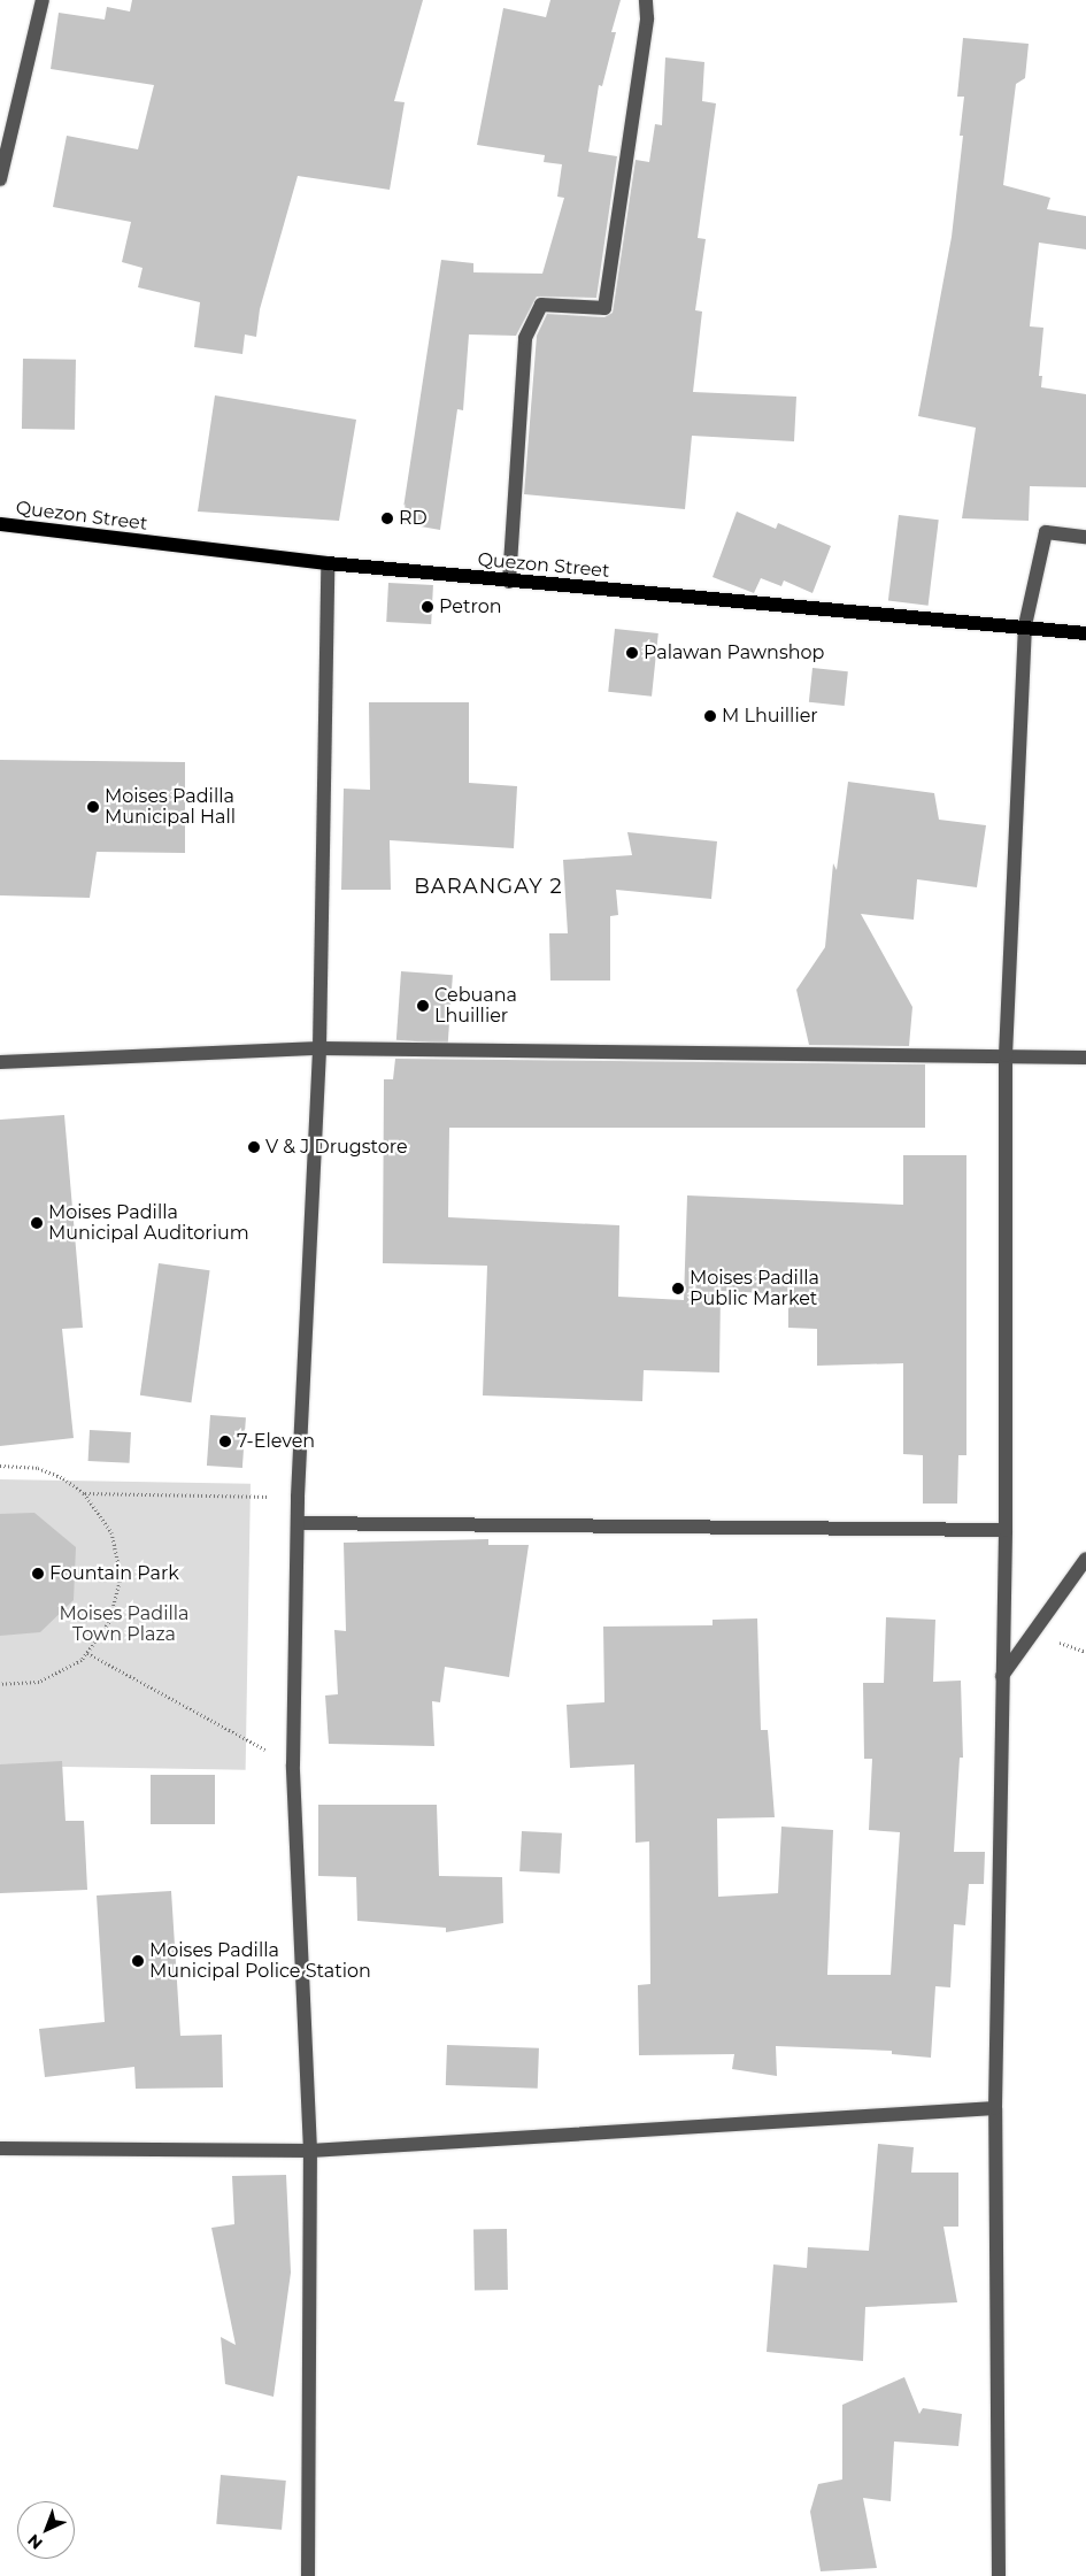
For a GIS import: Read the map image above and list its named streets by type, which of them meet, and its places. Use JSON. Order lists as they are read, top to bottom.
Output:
{
  "streets": {
    "main road": ["Quezon Street"]
  },
  "districts": ["BARANGAY 2"],
  "parks": ["Moises Padilla Town Plaza"],
  "places": [
    "RD",
    "Petron",
    "Palawan Pawnshop",
    "M Lhuillier",
    "Moises Padilla Municipal Hall",
    "Cebuana Lhuillier",
    "V & J Drugstore",
    "Moises Padilla Municipal Auditorium",
    "Moises Padilla Public Market",
    "7-Eleven",
    "Fountain Park",
    "Moises Padilla Municipal Police Station"
  ],
  "north": "bottom left"
}
